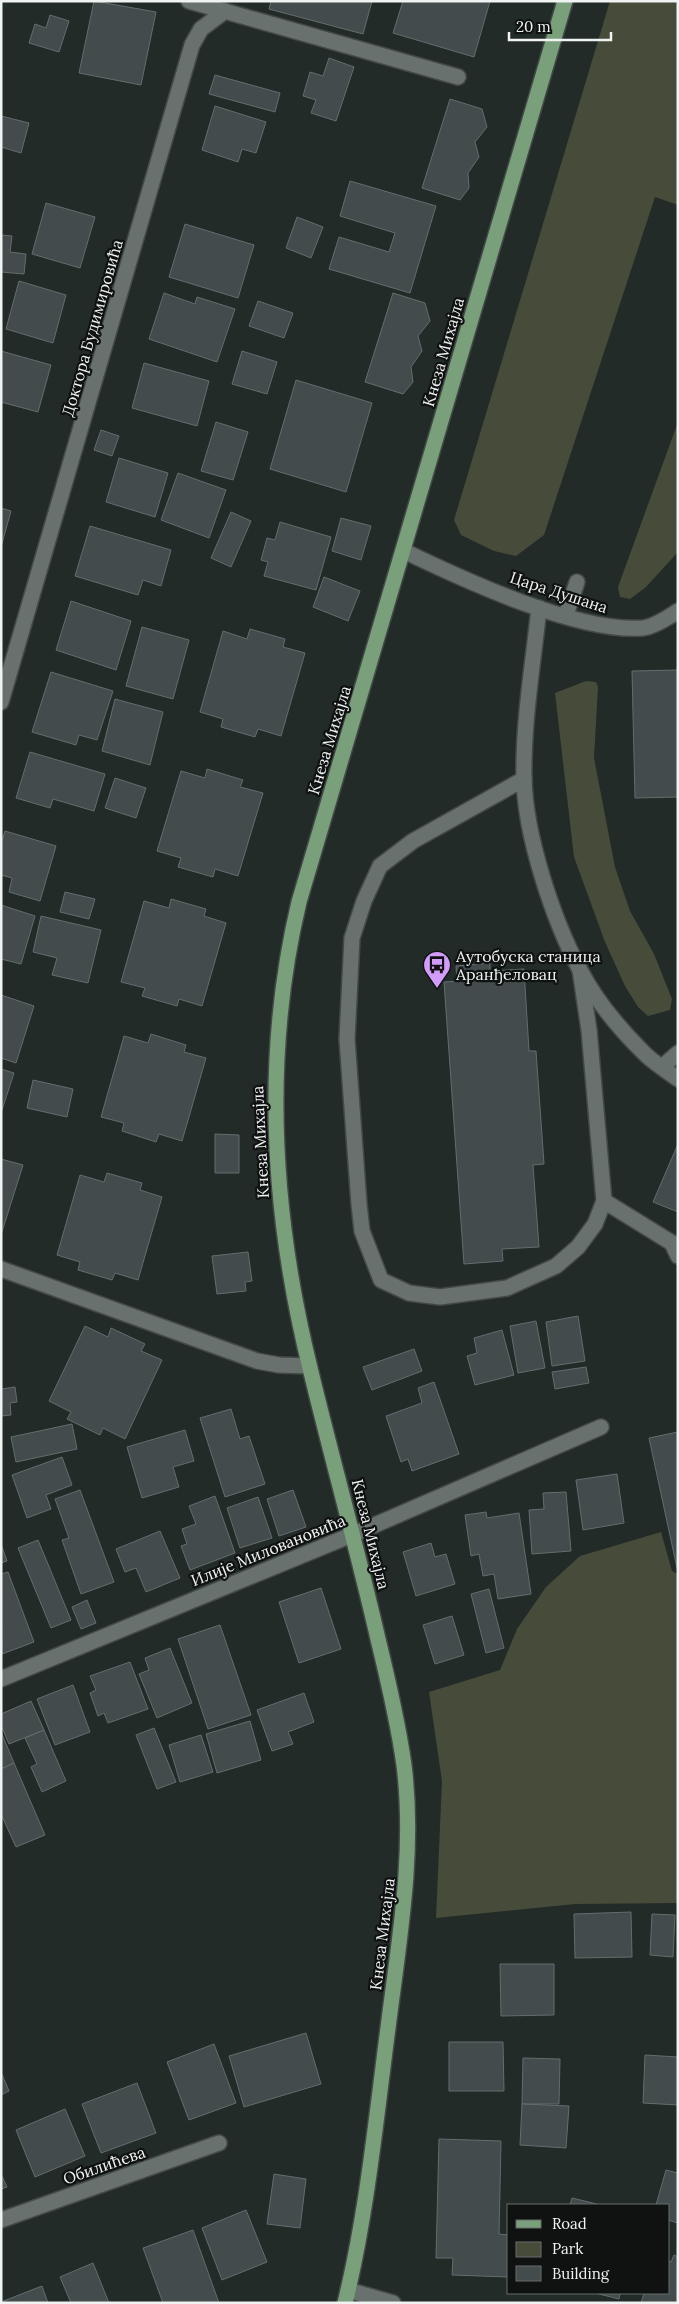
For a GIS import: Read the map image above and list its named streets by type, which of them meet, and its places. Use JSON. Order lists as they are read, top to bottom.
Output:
{
  "streets": {
    "main road": ["Кнеза Михајла"],
    "street": [
      "Доктора Будимировића",
      "Цара Душана",
      "Илије Миловановића",
      "Обилићева"
    ]
  },
  "crossings": [
    ["Кнеза Михајла", "Цара Душана"],
    ["Кнеза Михајла", "Илије Миловановића"]
  ],
  "places": {
    "bus stop": ["Аутобуска станица Аранђеловац"]
  },
  "legend": ["Road", "Park", "Building"],
  "scale_bar": "20 m"
}
